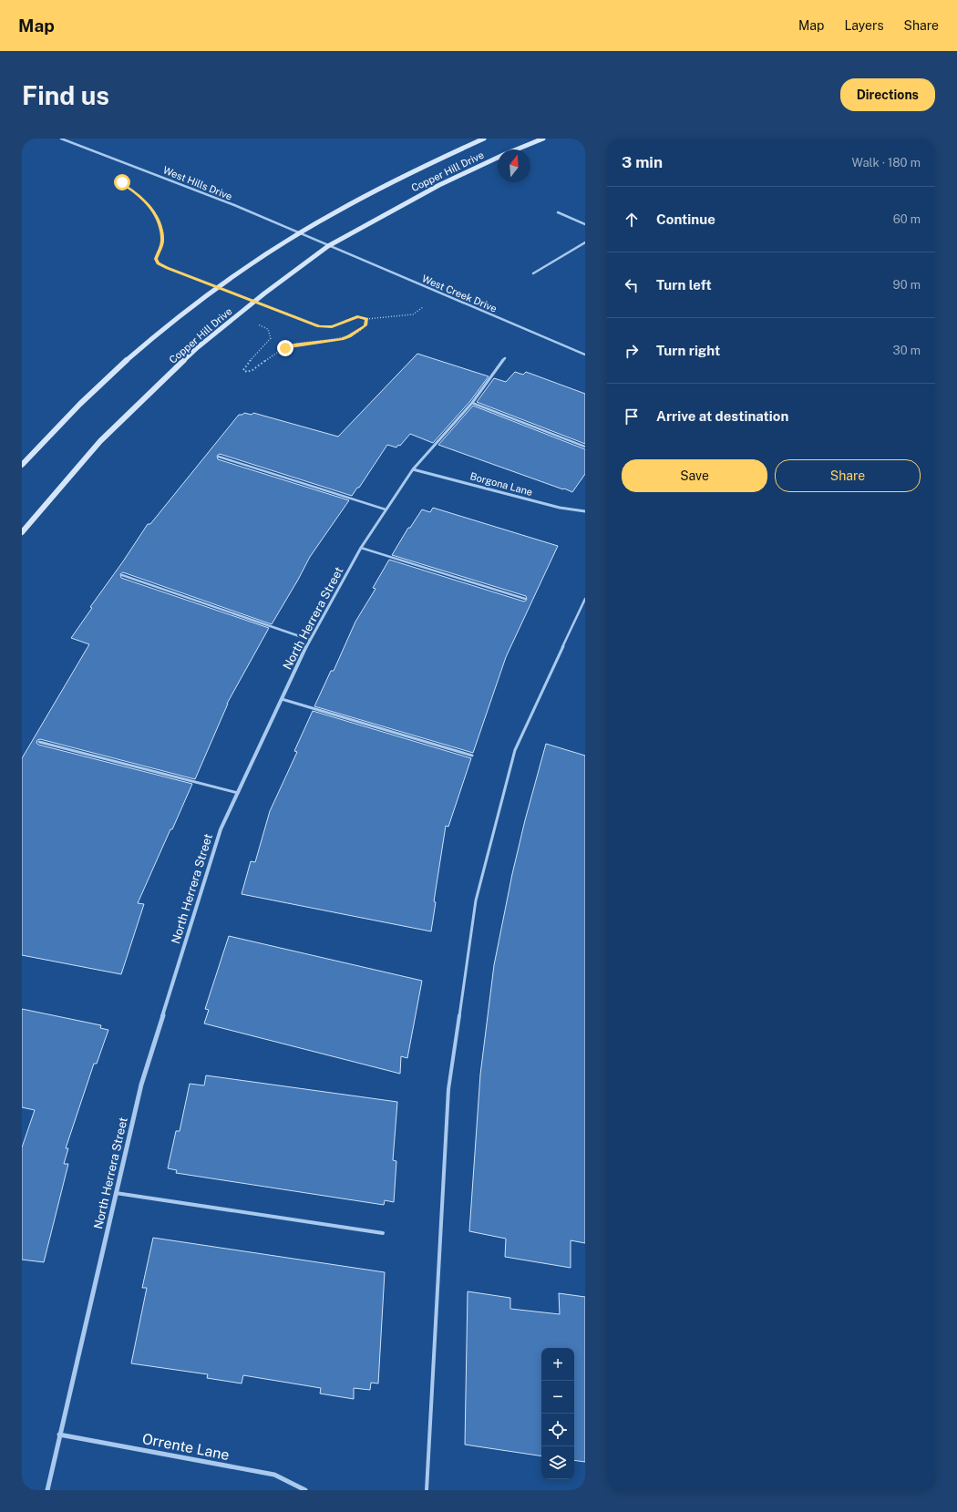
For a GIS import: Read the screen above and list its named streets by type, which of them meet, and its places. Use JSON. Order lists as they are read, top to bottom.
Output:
{
  "streets": {
    "main road": ["Copper Hill Drive"],
    "street": [
      "West Hills Drive",
      "West Creek Drive",
      "Borgona Lane",
      "North Herrera Street",
      "Orrente Lane"
    ]
  },
  "crossings": [
    ["Copper Hill Drive", "West Hills Drive"],
    ["Copper Hill Drive", "West Creek Drive"],
    ["West Hills Drive", "West Creek Drive"],
    ["Borgona Lane", "North Herrera Street"],
    ["North Herrera Street", "Orrente Lane"]
  ],
  "north": "top",
  "page": {
    "header": "Map",
    "nav": ["Map", "Layers", "Share"],
    "buttons": [
      "Directions",
      ["Save", "Share"]
    ],
    "title": "Find us",
    "heading": ["3 min", "Walk · 180 m"],
    "list": [
      ["Continue", "60 m"],
      ["Turn left", "90 m"],
      ["Turn right", "30 m"],
      "Arrive at destination"
    ],
    "map_buttons": ["+", "−"]
  }
}
